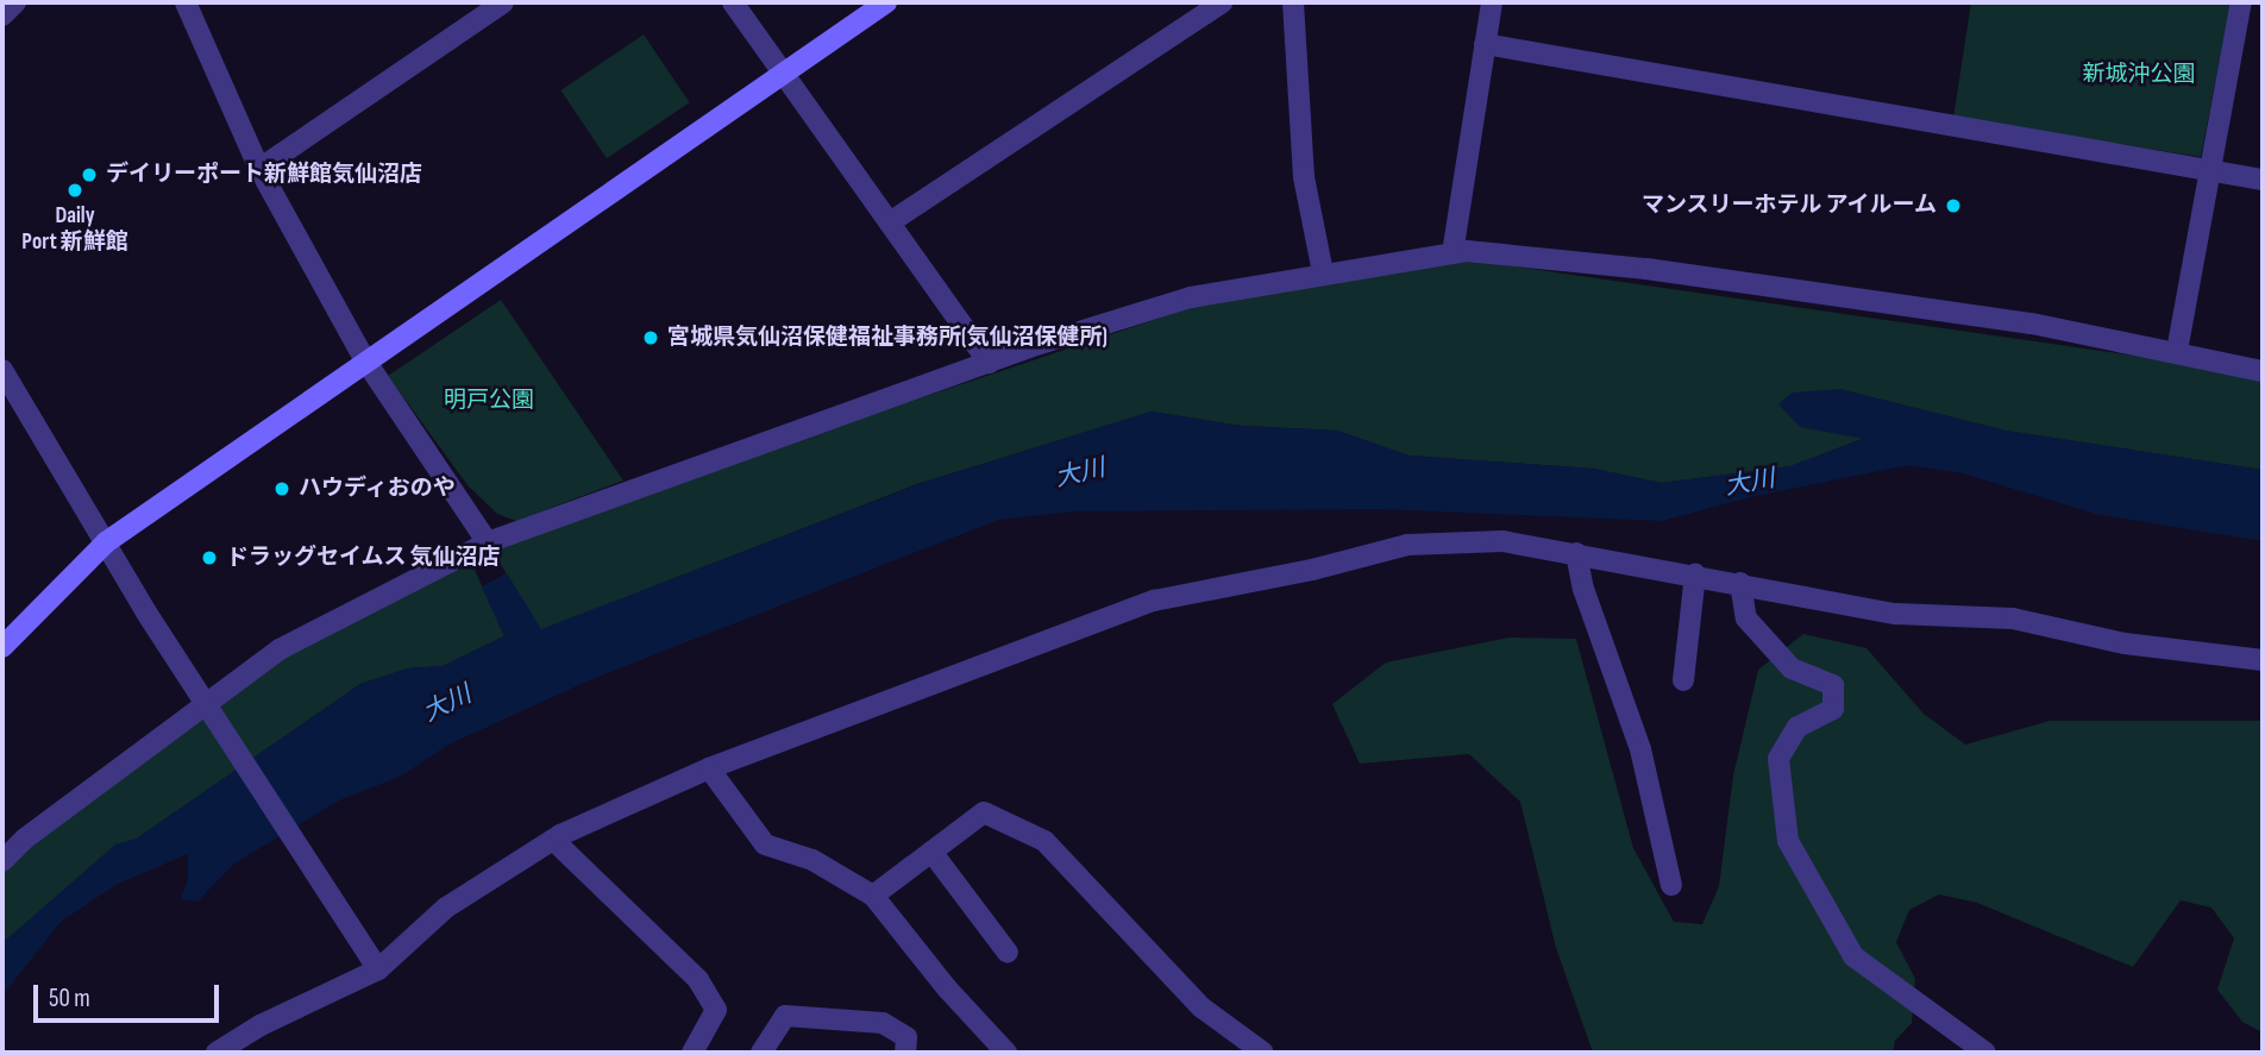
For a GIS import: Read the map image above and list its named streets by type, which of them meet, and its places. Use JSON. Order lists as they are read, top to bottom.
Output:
{
  "water": ["大川"],
  "parks": ["新城沖公園", "明戸公園"],
  "places": [
    "デイリーポート新鮮館気仙沼店",
    "Daily Port 新鮮館",
    "マンスリーホテル アイルーム",
    "宮城県気仙沼保健福祉事務所(気仙沼保健所)",
    "ハウディおのや",
    "ドラッグセイムス 気仙沼店"
  ],
  "scale_bar": "50 m"
}
